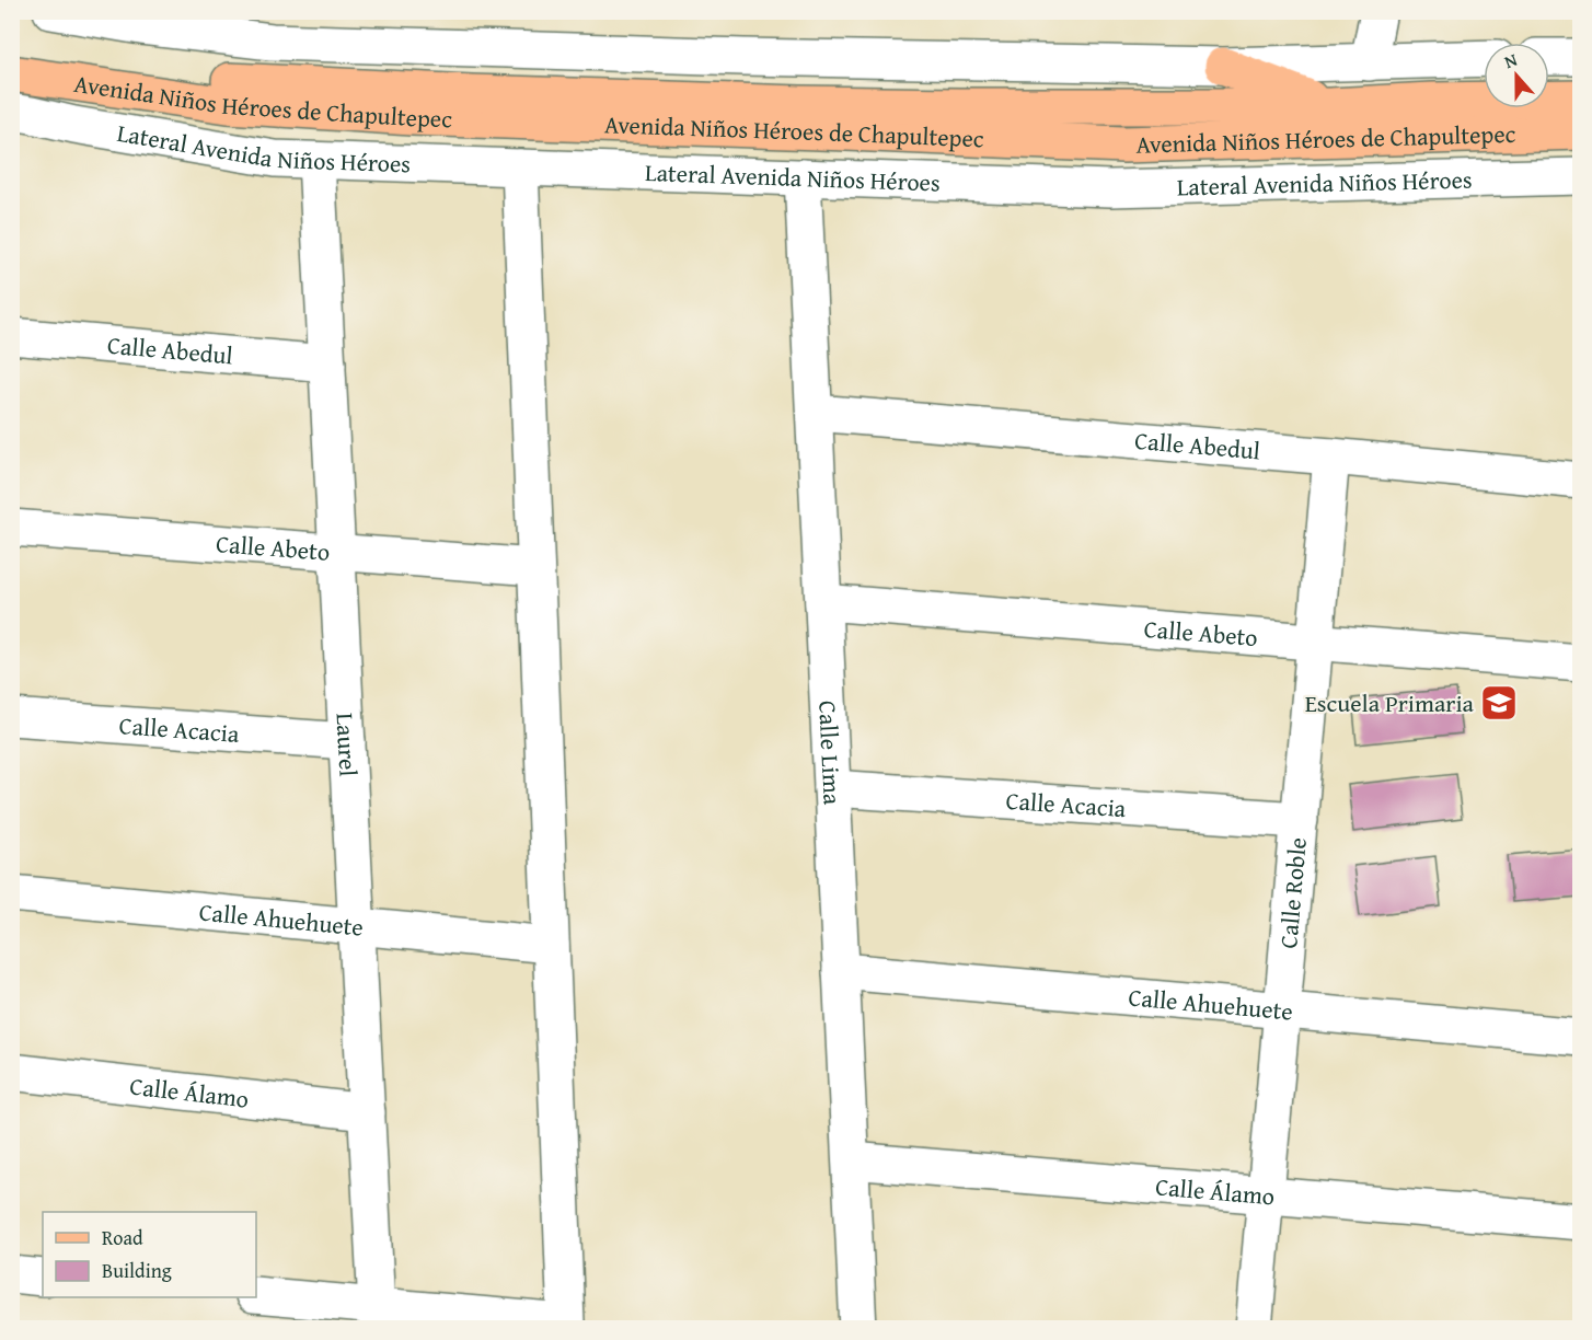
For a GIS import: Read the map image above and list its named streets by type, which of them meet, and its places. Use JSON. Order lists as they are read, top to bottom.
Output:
{
  "streets": {
    "main road": ["Avenida Niños Héroes de Chapultepec"],
    "street": [
      "Lateral Avenida Niños Héroes",
      "Calle Abedul",
      "Calle Abeto",
      "Calle Acacia",
      "Laurel",
      "Calle Lima",
      "Calle Roble",
      "Calle Ahuehuete",
      "Calle Álamo"
    ]
  },
  "crossings": [
    ["Lateral Avenida Niños Héroes", "Laurel"],
    ["Lateral Avenida Niños Héroes", "Calle Lima"],
    ["Calle Abedul", "Laurel"],
    ["Calle Abedul", "Calle Lima"],
    ["Calle Abedul", "Calle Roble"],
    ["Calle Abeto", "Laurel"],
    ["Calle Abeto", "Calle Lima"],
    ["Calle Abeto", "Calle Roble"],
    ["Calle Acacia", "Laurel"],
    ["Calle Acacia", "Calle Lima"],
    ["Calle Acacia", "Calle Roble"],
    ["Laurel", "Calle Ahuehuete"],
    ["Laurel", "Calle Álamo"],
    ["Calle Lima", "Calle Ahuehuete"],
    ["Calle Lima", "Calle Álamo"],
    ["Calle Roble", "Calle Ahuehuete"],
    ["Calle Roble", "Calle Álamo"]
  ],
  "places": {
    "school or university": ["Escuela Primaria"]
  },
  "legend": ["Road", "Building"],
  "north": "top"
}
